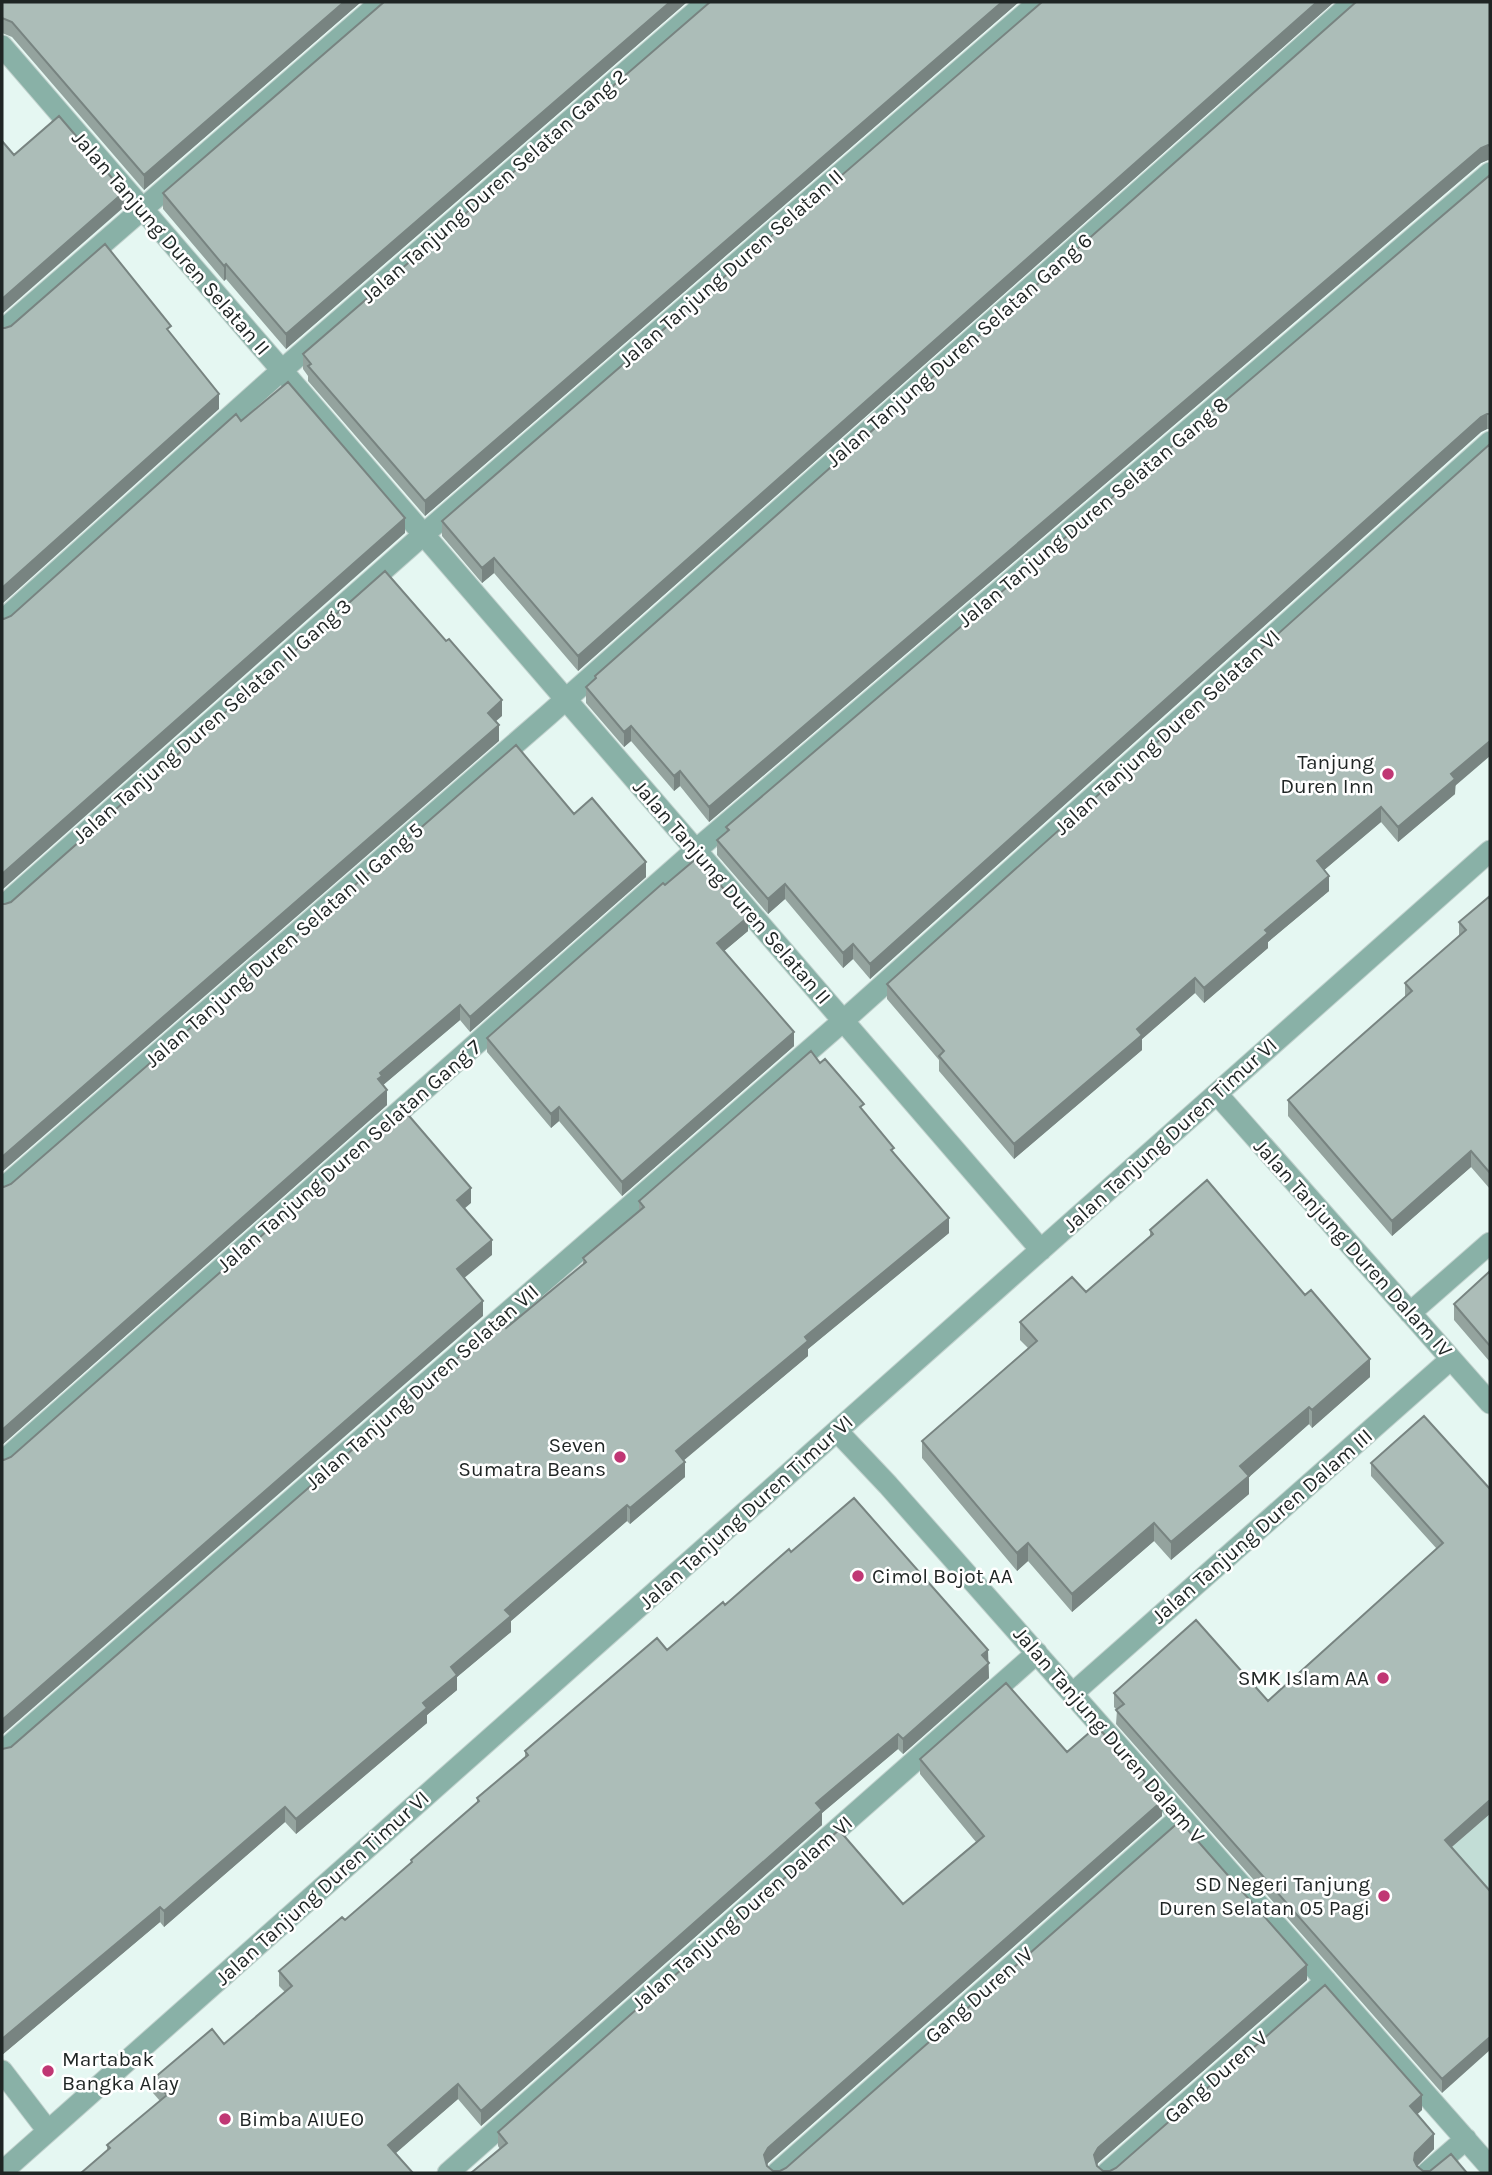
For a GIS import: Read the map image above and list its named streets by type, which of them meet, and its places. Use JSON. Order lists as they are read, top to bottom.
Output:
{
  "streets": {
    "street": [
      "Jalan Tanjung Duren Selatan Gang 2",
      "Jalan Tanjung Duren Selatan II",
      "Jalan Tanjung Duren Selatan Gang 6",
      "Jalan Tanjung Duren Selatan Gang 8",
      "Jalan Tanjung Duren Selatan II Gang 3",
      "Jalan Tanjung Duren Selatan VI",
      "Jalan Tanjung Duren Selatan II Gang 5",
      "Jalan Tanjung Duren Timur VI",
      "Jalan Tanjung Duren Selatan Gang 7",
      "Jalan Tanjung Duren Dalam IV",
      "Jalan Tanjung Duren Selatan VII",
      "Jalan Tanjung Duren Dalam III",
      "Jalan Tanjung Duren Dalam V",
      "Jalan Tanjung Duren Dalam VI",
      "Gang Duren IV",
      "Gang Duren V"
    ]
  },
  "crossings": [
    ["Jalan Tanjung Duren Selatan Gang 2", "Jalan Tanjung Duren Selatan II"],
    ["Jalan Tanjung Duren Selatan II", "Jalan Tanjung Duren Selatan Gang 6"],
    ["Jalan Tanjung Duren Selatan II", "Jalan Tanjung Duren Selatan Gang 8"],
    ["Jalan Tanjung Duren Selatan II", "Jalan Tanjung Duren Selatan II Gang 3"],
    ["Jalan Tanjung Duren Selatan II", "Jalan Tanjung Duren Selatan VI"],
    ["Jalan Tanjung Duren Selatan II", "Jalan Tanjung Duren Selatan II Gang 5"],
    ["Jalan Tanjung Duren Selatan II", "Jalan Tanjung Duren Timur VI"],
    ["Jalan Tanjung Duren Selatan II", "Jalan Tanjung Duren Selatan Gang 7"],
    ["Jalan Tanjung Duren Selatan II", "Jalan Tanjung Duren Selatan VII"],
    ["Jalan Tanjung Duren Selatan Gang 6", "Jalan Tanjung Duren Selatan II Gang 5"],
    ["Jalan Tanjung Duren Selatan Gang 8", "Jalan Tanjung Duren Selatan Gang 7"],
    ["Jalan Tanjung Duren Selatan VI", "Jalan Tanjung Duren Selatan VII"],
    ["Jalan Tanjung Duren Timur VI", "Jalan Tanjung Duren Dalam IV"],
    ["Jalan Tanjung Duren Timur VI", "Jalan Tanjung Duren Dalam V"],
    ["Jalan Tanjung Duren Dalam IV", "Jalan Tanjung Duren Dalam III"],
    ["Jalan Tanjung Duren Dalam III", "Jalan Tanjung Duren Dalam V"],
    ["Jalan Tanjung Duren Dalam V", "Jalan Tanjung Duren Dalam VI"],
    ["Jalan Tanjung Duren Dalam V", "Gang Duren IV"],
    ["Jalan Tanjung Duren Dalam V", "Gang Duren V"]
  ],
  "places": [
    "Tanjung Duren Inn",
    "Seven Sumatra Beans",
    "Cimol Bojot AA",
    "SMK Islam AA",
    "SD Negeri Tanjung Duren Selatan 05 Pagi",
    "Martabak Bangka Alay",
    "Bimba AIUEO"
  ]
}
